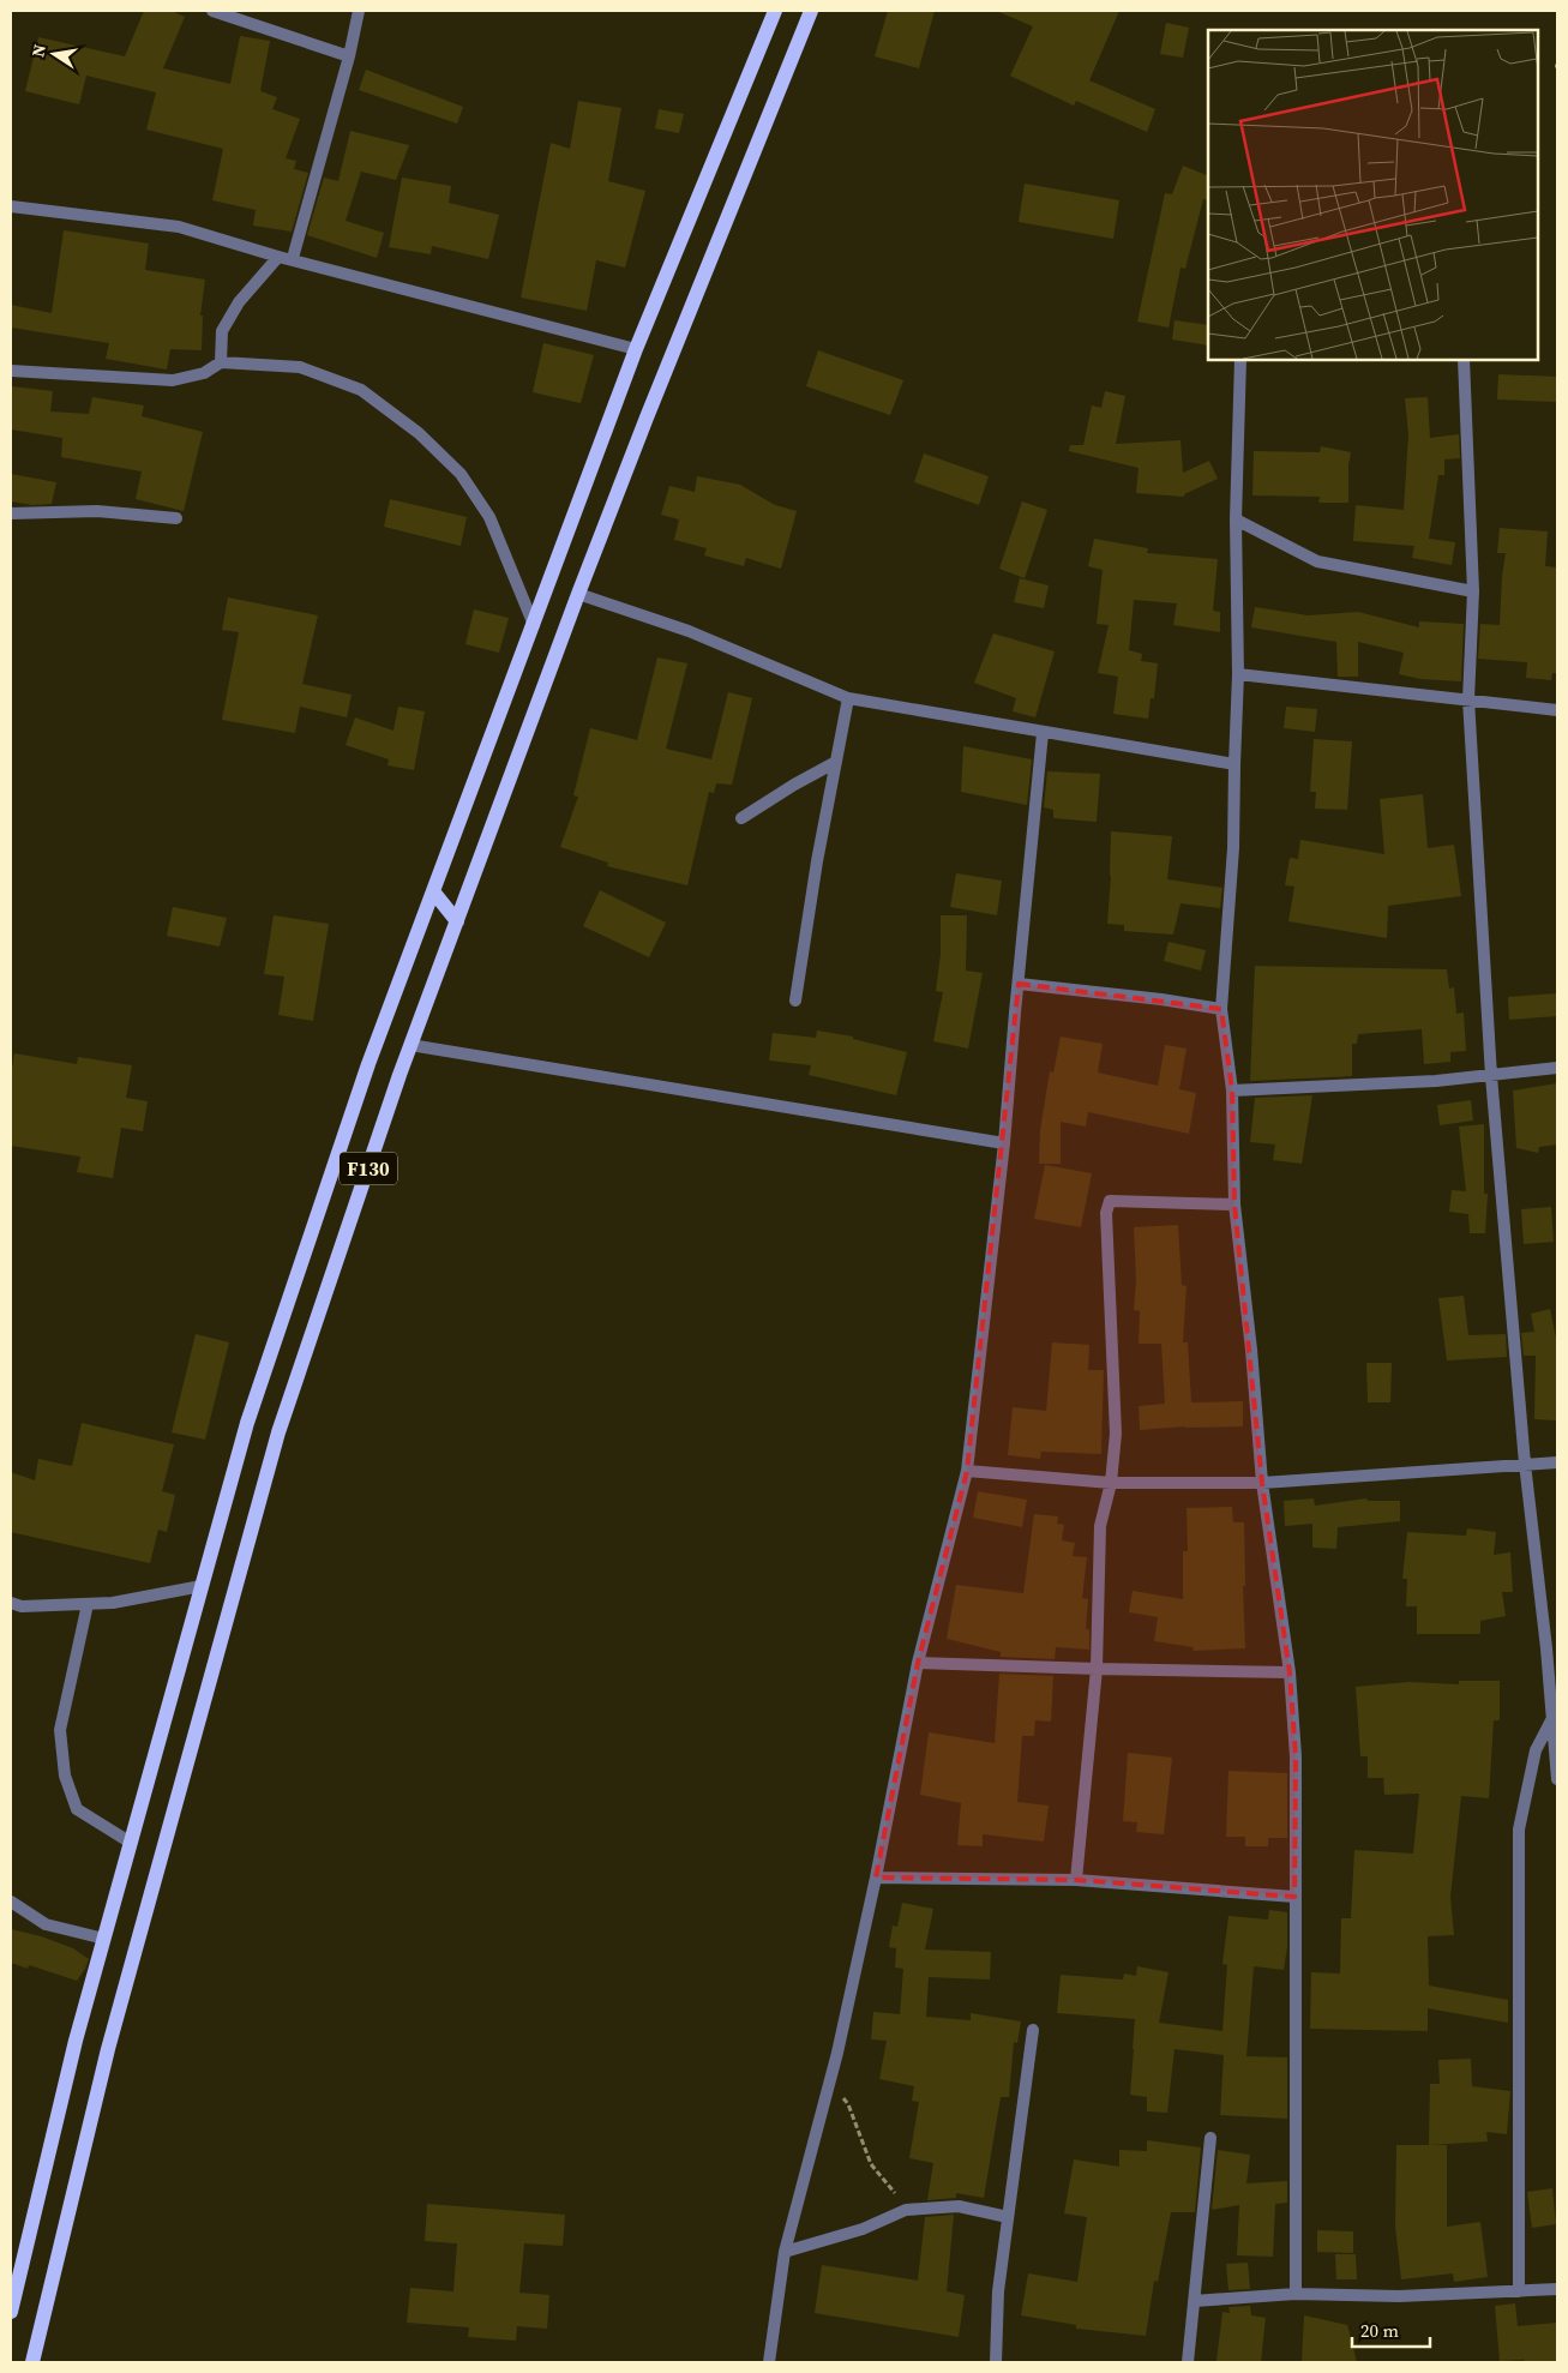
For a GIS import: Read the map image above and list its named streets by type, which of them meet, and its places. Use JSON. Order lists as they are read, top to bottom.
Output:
{
  "streets": {
    "main road": ["F130"]
  },
  "scale_bar": "20 m",
  "north": "left"
}
